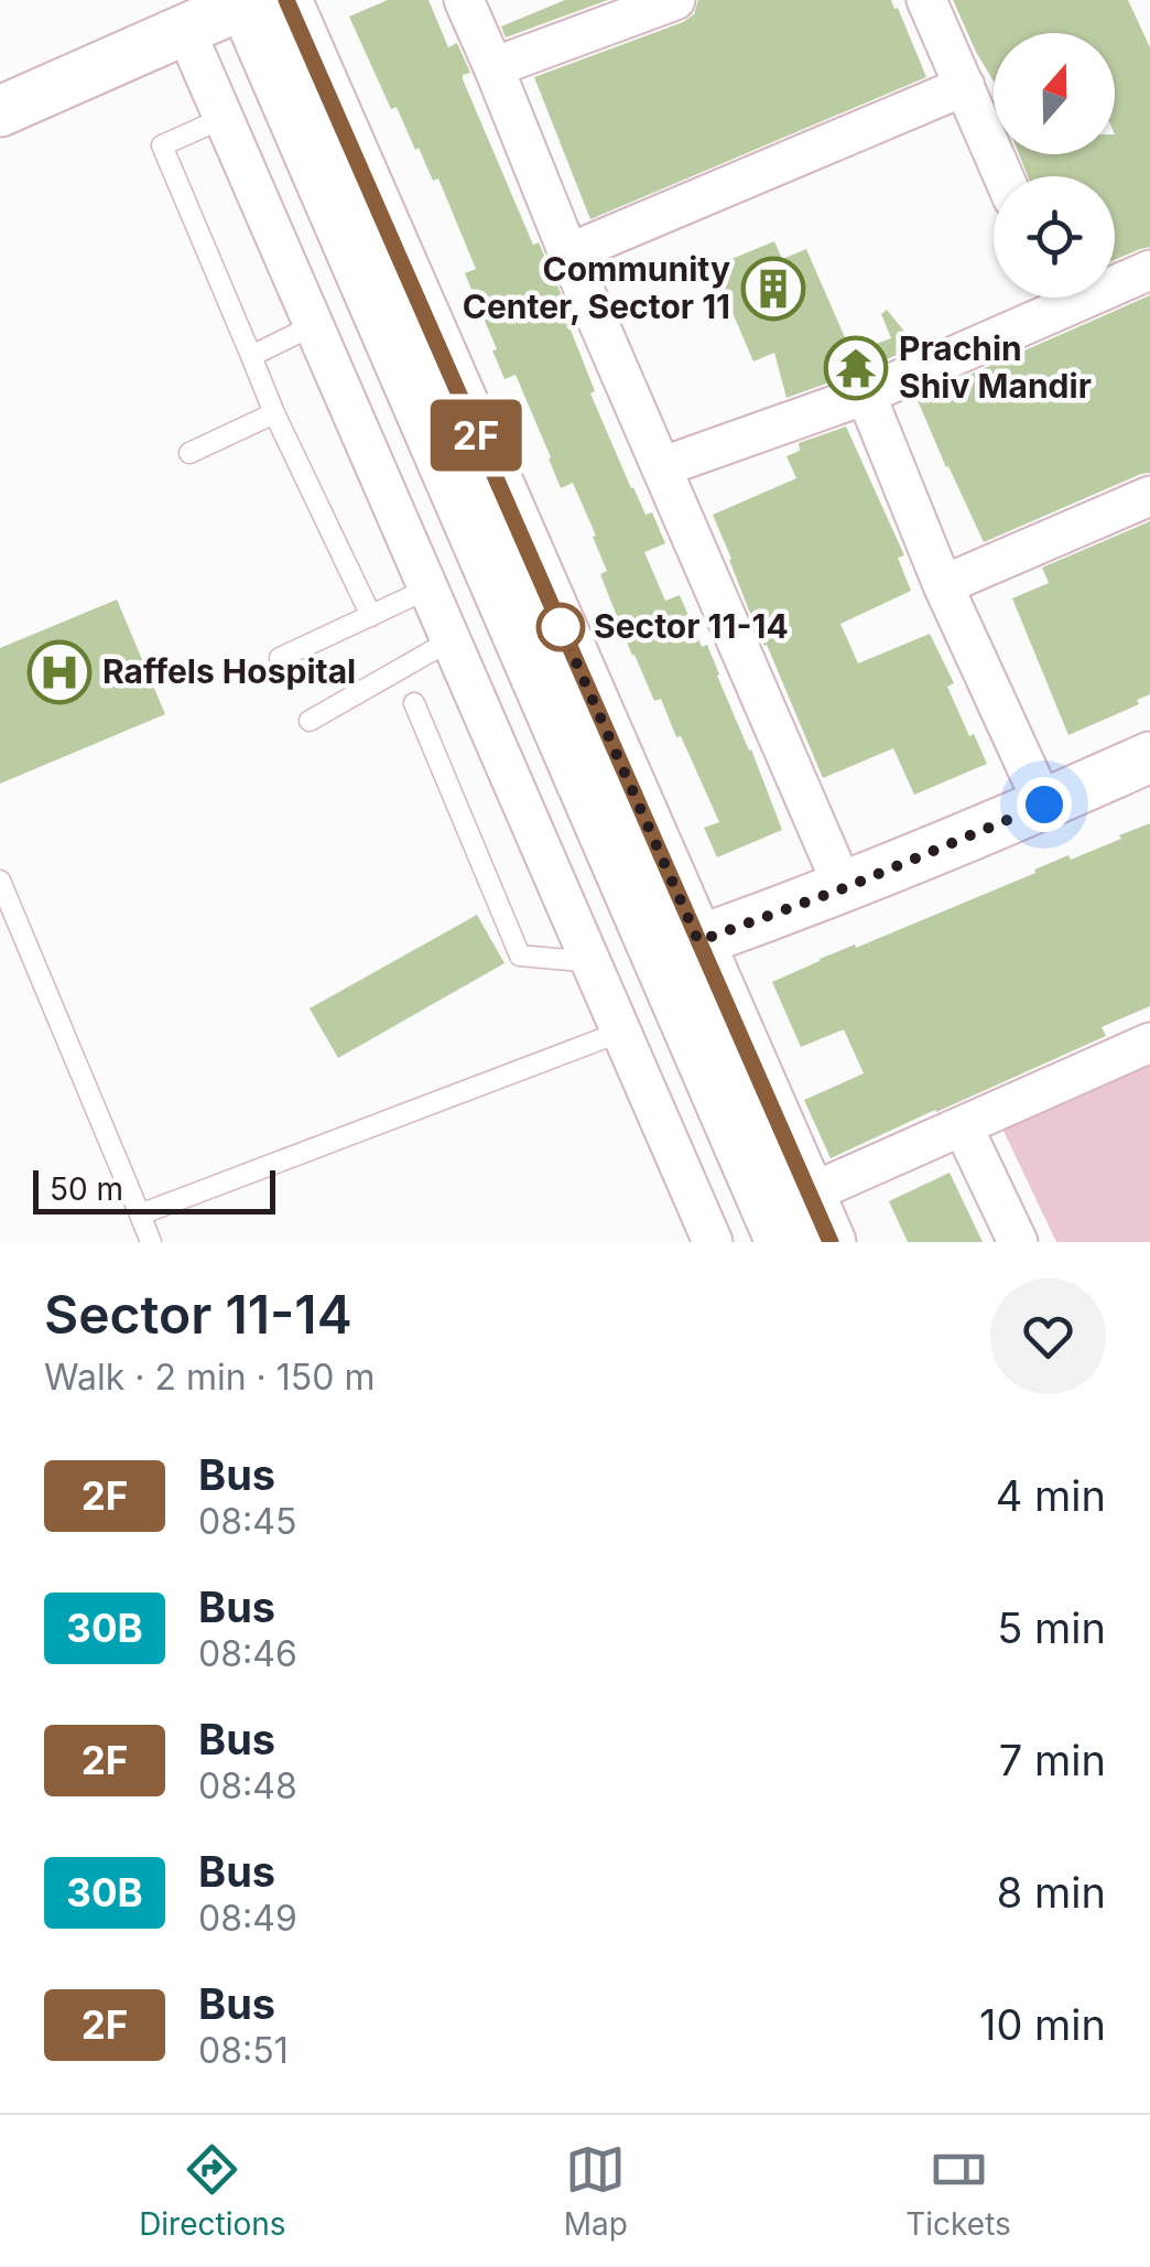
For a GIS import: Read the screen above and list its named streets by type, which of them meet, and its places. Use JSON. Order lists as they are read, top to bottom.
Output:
{
  "places": {
    "building": ["Community Center, Sector 11"],
    "temple": ["Prachin Shiv Mandir"],
    "other": ["Sector 11-14"],
    "hospital": ["Raffels Hospital"]
  },
  "lines": ["bus line 2F"],
  "scale_bar": "50 m",
  "north": "top",
  "page": {
    "on_map": "2F",
    "scale": "50 m",
    "heading": ["Sector 11-14", "Walk · 2 min · 150 m"],
    "list": [
      {
        "mark": "2F",
        "name": "Bus",
        "note": "08:45",
        "value": "4 min"
      },
      {
        "mark": "30B",
        "name": "Bus",
        "note": "08:46",
        "value": "5 min"
      },
      {
        "mark": "2F",
        "name": "Bus",
        "note": "08:48",
        "value": "7 min"
      },
      {
        "mark": "30B",
        "name": "Bus",
        "note": "08:49",
        "value": "8 min"
      },
      {
        "mark": "2F",
        "name": "Bus",
        "note": "08:51",
        "value": "10 min"
      }
    ],
    "tabs": ["Directions", "Map", "Tickets"]
  }
}
